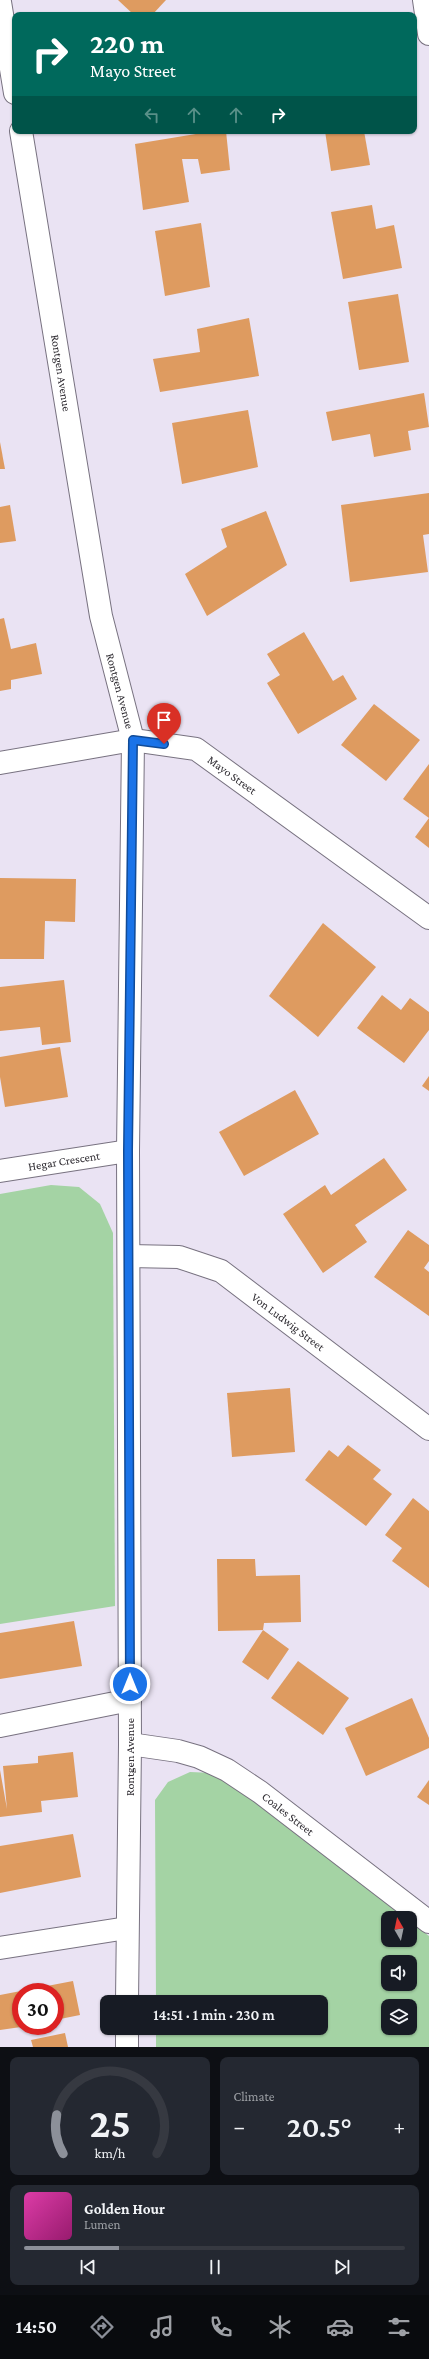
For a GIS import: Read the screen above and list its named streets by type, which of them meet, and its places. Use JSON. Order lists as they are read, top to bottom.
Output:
{
  "streets": {
    "street": [
      "Rontgen Avenue",
      "Mayo Street",
      "Hegar Crescent",
      "Von Ludwig Street",
      "Coales Street"
    ]
  },
  "crossings": [
    ["Rontgen Avenue", "Mayo Street"],
    ["Rontgen Avenue", "Hegar Crescent"],
    ["Rontgen Avenue", "Von Ludwig Street"],
    ["Rontgen Avenue", "Coales Street"]
  ],
  "north": "top",
  "page": {
    "turn": ["220 m", "Mayo Street"],
    "limit": "30",
    "trip": "14:51 · 1 min · 230 m",
    "tile": "Climate",
    "heat": ["−", "20.5°", "+"],
    "song": ["Golden Hour", "Lumen"],
    "tabs": "14:50",
    "gauge": ["25", "km/h"]
  }
}
